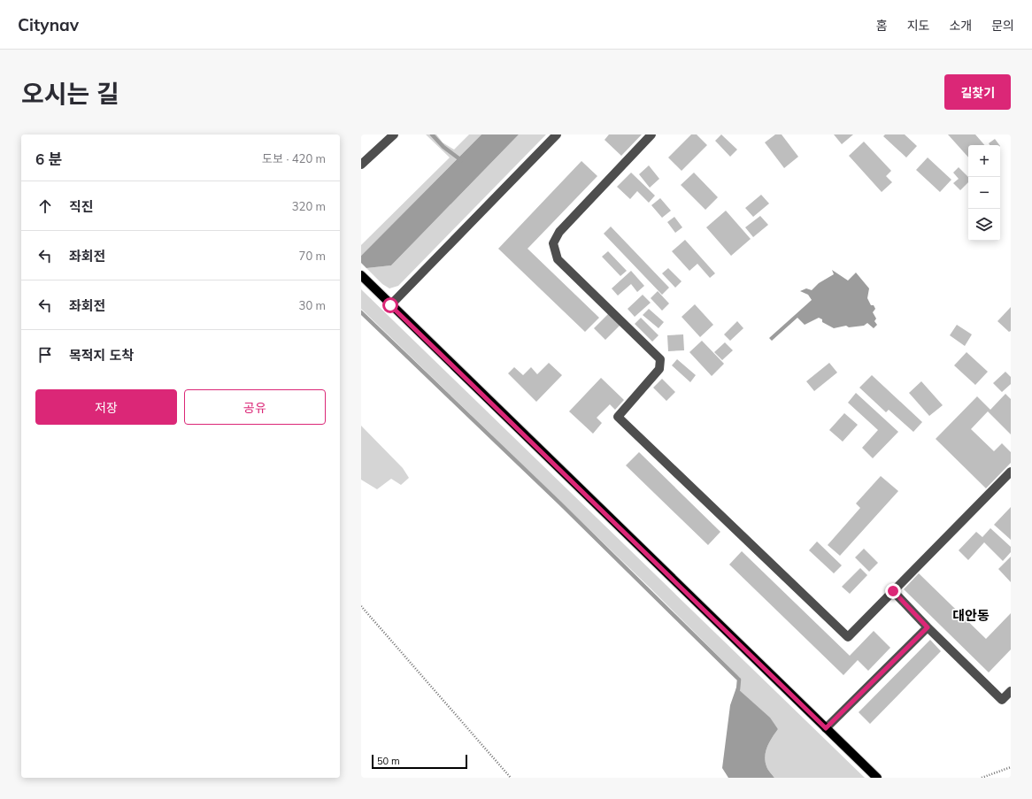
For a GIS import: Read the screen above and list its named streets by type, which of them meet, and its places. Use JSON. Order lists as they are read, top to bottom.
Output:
{
  "districts": ["대안동"],
  "scale_bar": "50 m",
  "page": {
    "header": "Citynav",
    "nav": [
      "홈",
      "지도",
      "소개",
      "문의"
    ],
    "title": "오시는 길",
    "buttons": [
      "길찾기",
      ["저장", "공유"]
    ],
    "heading": ["6 분", "도보 · 420 m"],
    "map_buttons": ["+", "−"],
    "list": [
      ["직진", "320 m"],
      ["좌회전", "70 m"],
      ["좌회전", "30 m"],
      "목적지 도착"
    ],
    "scale": "50 m"
  }
}
